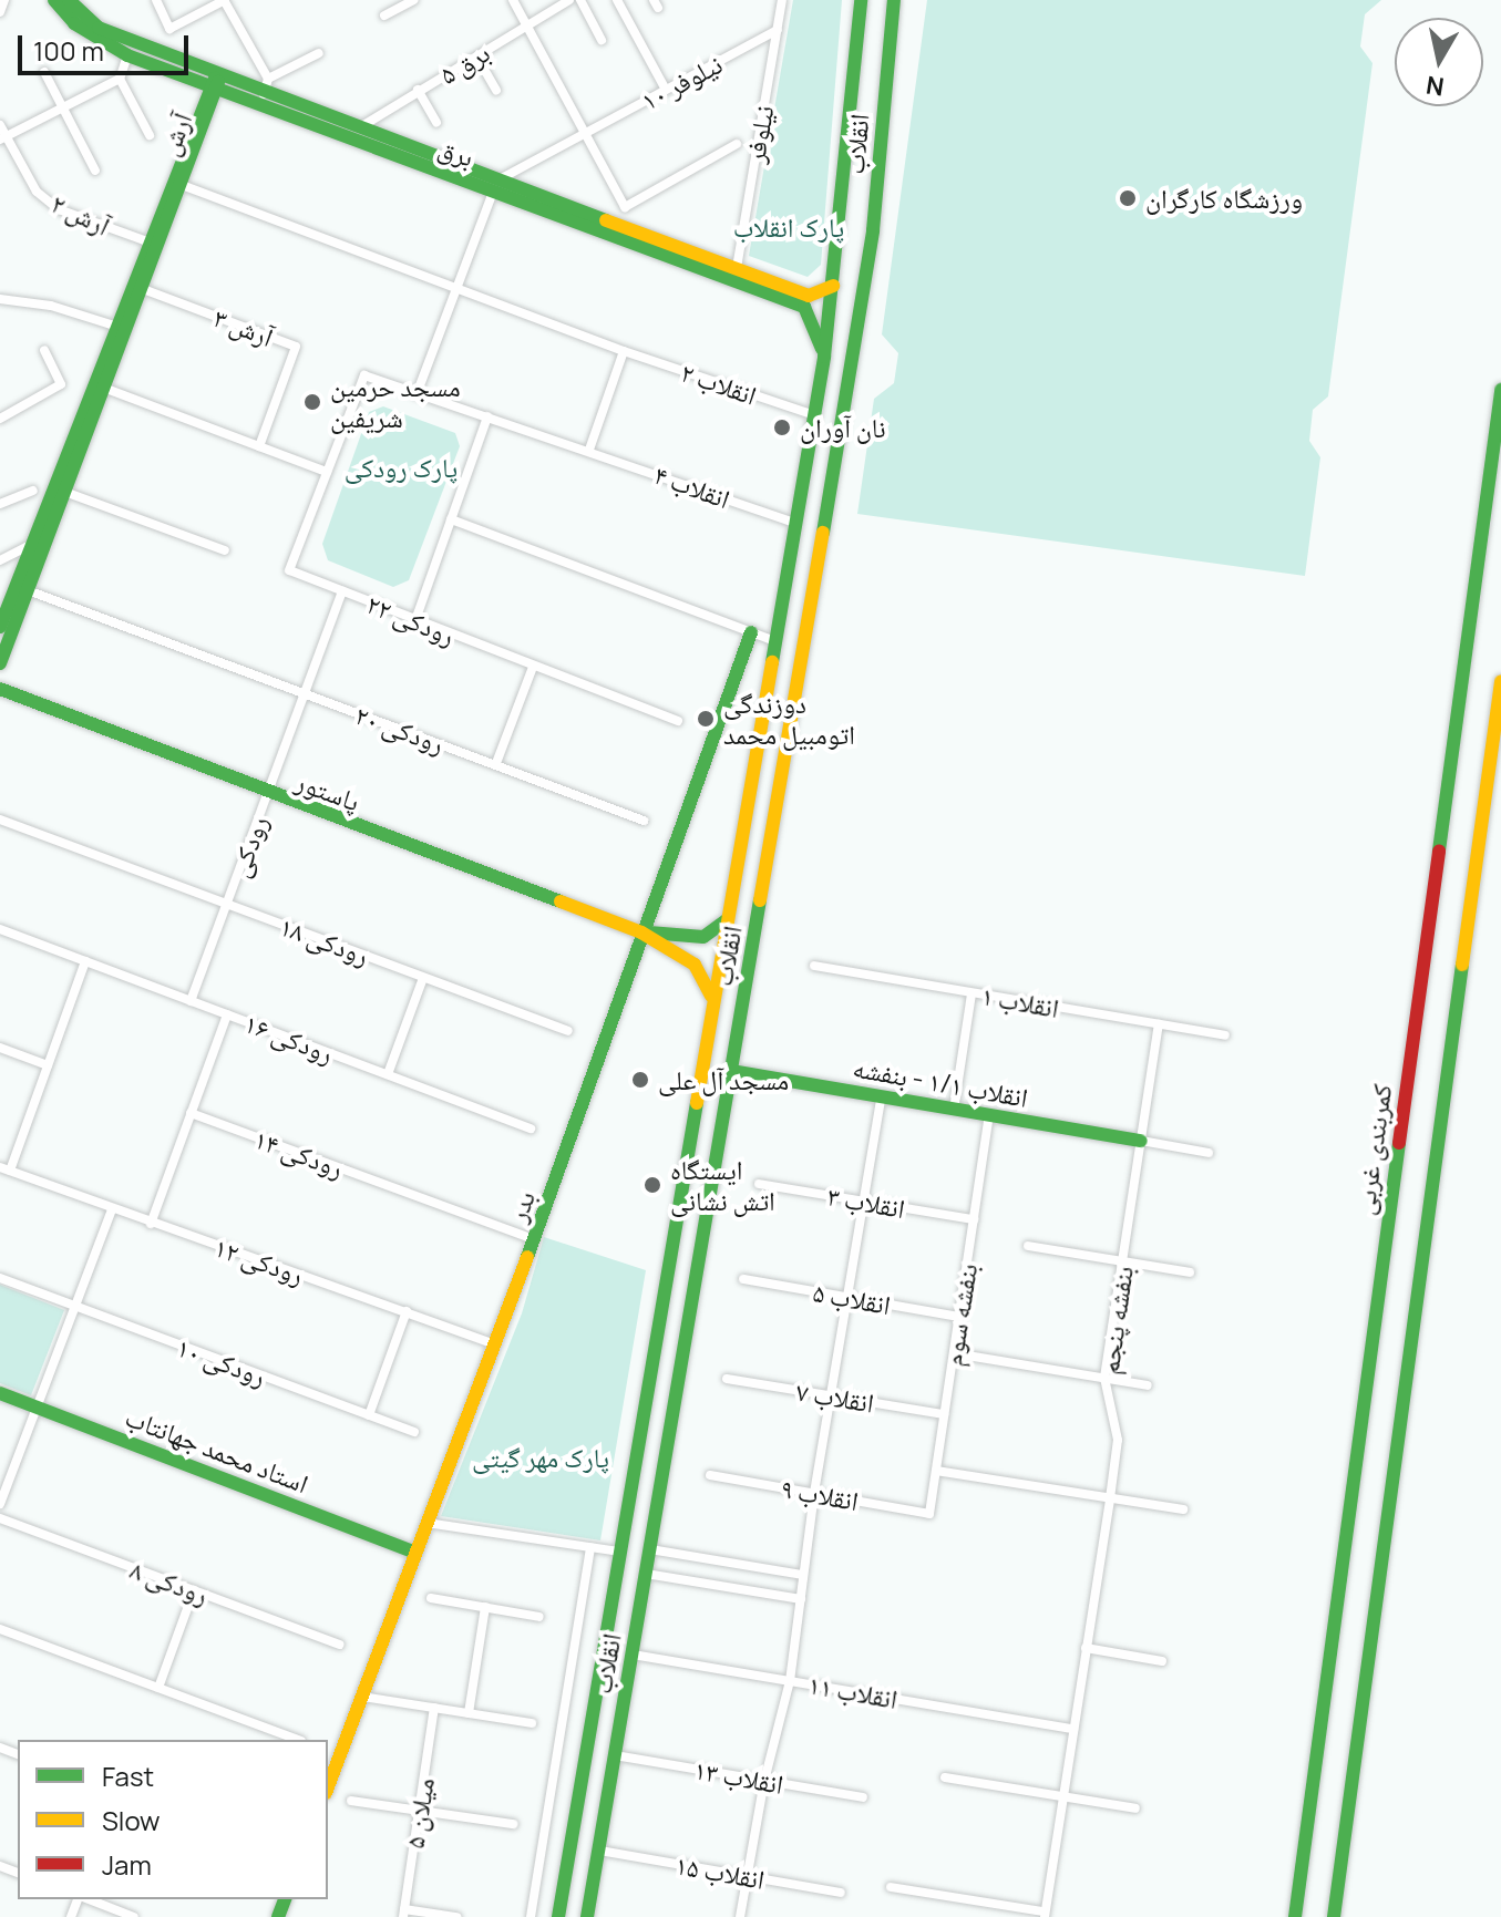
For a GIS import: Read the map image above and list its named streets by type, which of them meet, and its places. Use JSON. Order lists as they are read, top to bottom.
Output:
{
  "streets": {
    "main road": [
      "آرش",
      "انقلاب",
      "برق",
      "پاستور",
      "انقلاب ۱/۱ - بنفشه",
      "کمربندی غربی",
      "بدر",
      "استاد محمد جهانتاب"
    ],
    "street": [
      "برق ۵",
      "نیلوفر ۱۰",
      "نیلوفر",
      "آرش ۲",
      "آرش ۳",
      "انقلاب ۲",
      "انقلاب ۴",
      "رودکی ۲۲",
      "رودکی ۲۰",
      "رودکی",
      "رودکی ۱۸",
      "انقلاب ۱",
      "رودکی ۱۶",
      "رودکی ۱۴",
      "انقلاب ۳",
      "رودکی ۱۲",
      "انقلاب ۵",
      "بنفشه سوم",
      "بنفشه پنجم",
      "رودکی ۱۰",
      "انقلاب ۷",
      "انقلاب ۹",
      "رودکی ۸",
      "انقلاب ۱۱",
      "انقلاب ۱۳",
      "میلان ۵",
      "انقلاب ۱۵"
    ]
  },
  "crossings": [
    ["برق ۵", "برق"],
    ["نیلوفر ۱۰", "نیلوفر"],
    ["نیلوفر ۱۰", "برق"],
    ["آرش", "برق"],
    ["آرش", "آرش ۲"],
    ["آرش", "آرش ۳"],
    ["آرش", "انقلاب ۲"],
    ["آرش", "رودکی ۲۰"],
    ["نیلوفر", "برق"],
    ["انقلاب", "برق"],
    ["انقلاب", "انقلاب ۲"],
    ["انقلاب", "انقلاب ۴"],
    ["انقلاب", "انقلاب ۱/۱ - بنفشه"],
    ["انقلاب", "انقلاب ۱۱"],
    ["انقلاب", "انقلاب ۱۳"],
    ["انقلاب", "انقلاب ۱۵"],
    ["انقلاب ۴", "رودکی ۲۲"],
    ["رودکی ۲۲", "رودکی"],
    ["رودکی ۲۰", "رودکی"],
    ["پاستور", "رودکی"],
    ["پاستور", "بدر"],
    ["رودکی", "رودکی ۱۸"],
    ["رودکی", "رودکی ۱۶"],
    ["انقلاب ۱", "بنفشه پنجم"],
    ["انقلاب ۱/۱ - بنفشه", "بنفشه سوم"],
    ["انقلاب ۱/۱ - بنفشه", "بنفشه پنجم"],
    ["رودکی ۱۴", "بدر"],
    ["انقلاب ۳", "بنفشه سوم"],
    ["بدر", "رودکی ۱۲"],
    ["بدر", "استاد محمد جهانتاب"],
    ["انقلاب ۵", "بنفشه سوم"],
    ["بنفشه سوم", "انقلاب ۷"],
    ["بنفشه سوم", "انقلاب ۹"],
    ["بنفشه پنجم", "انقلاب ۱۱"]
  ],
  "parks": ["پارک انقلاب", "پارک رودکی", "پارک مهر گیتی"],
  "places": [
    "ورزشگاه کارگران",
    "مسجد حرمین شریفین",
    "نان آوران",
    "دوزندگی اتومبیل محمد",
    "مسجد آل علی",
    "ایستگاه اتش نشانی"
  ],
  "legend": ["Fast", "Slow", "Jam"],
  "scale_bar": "100 m",
  "north": "bottom"
}
